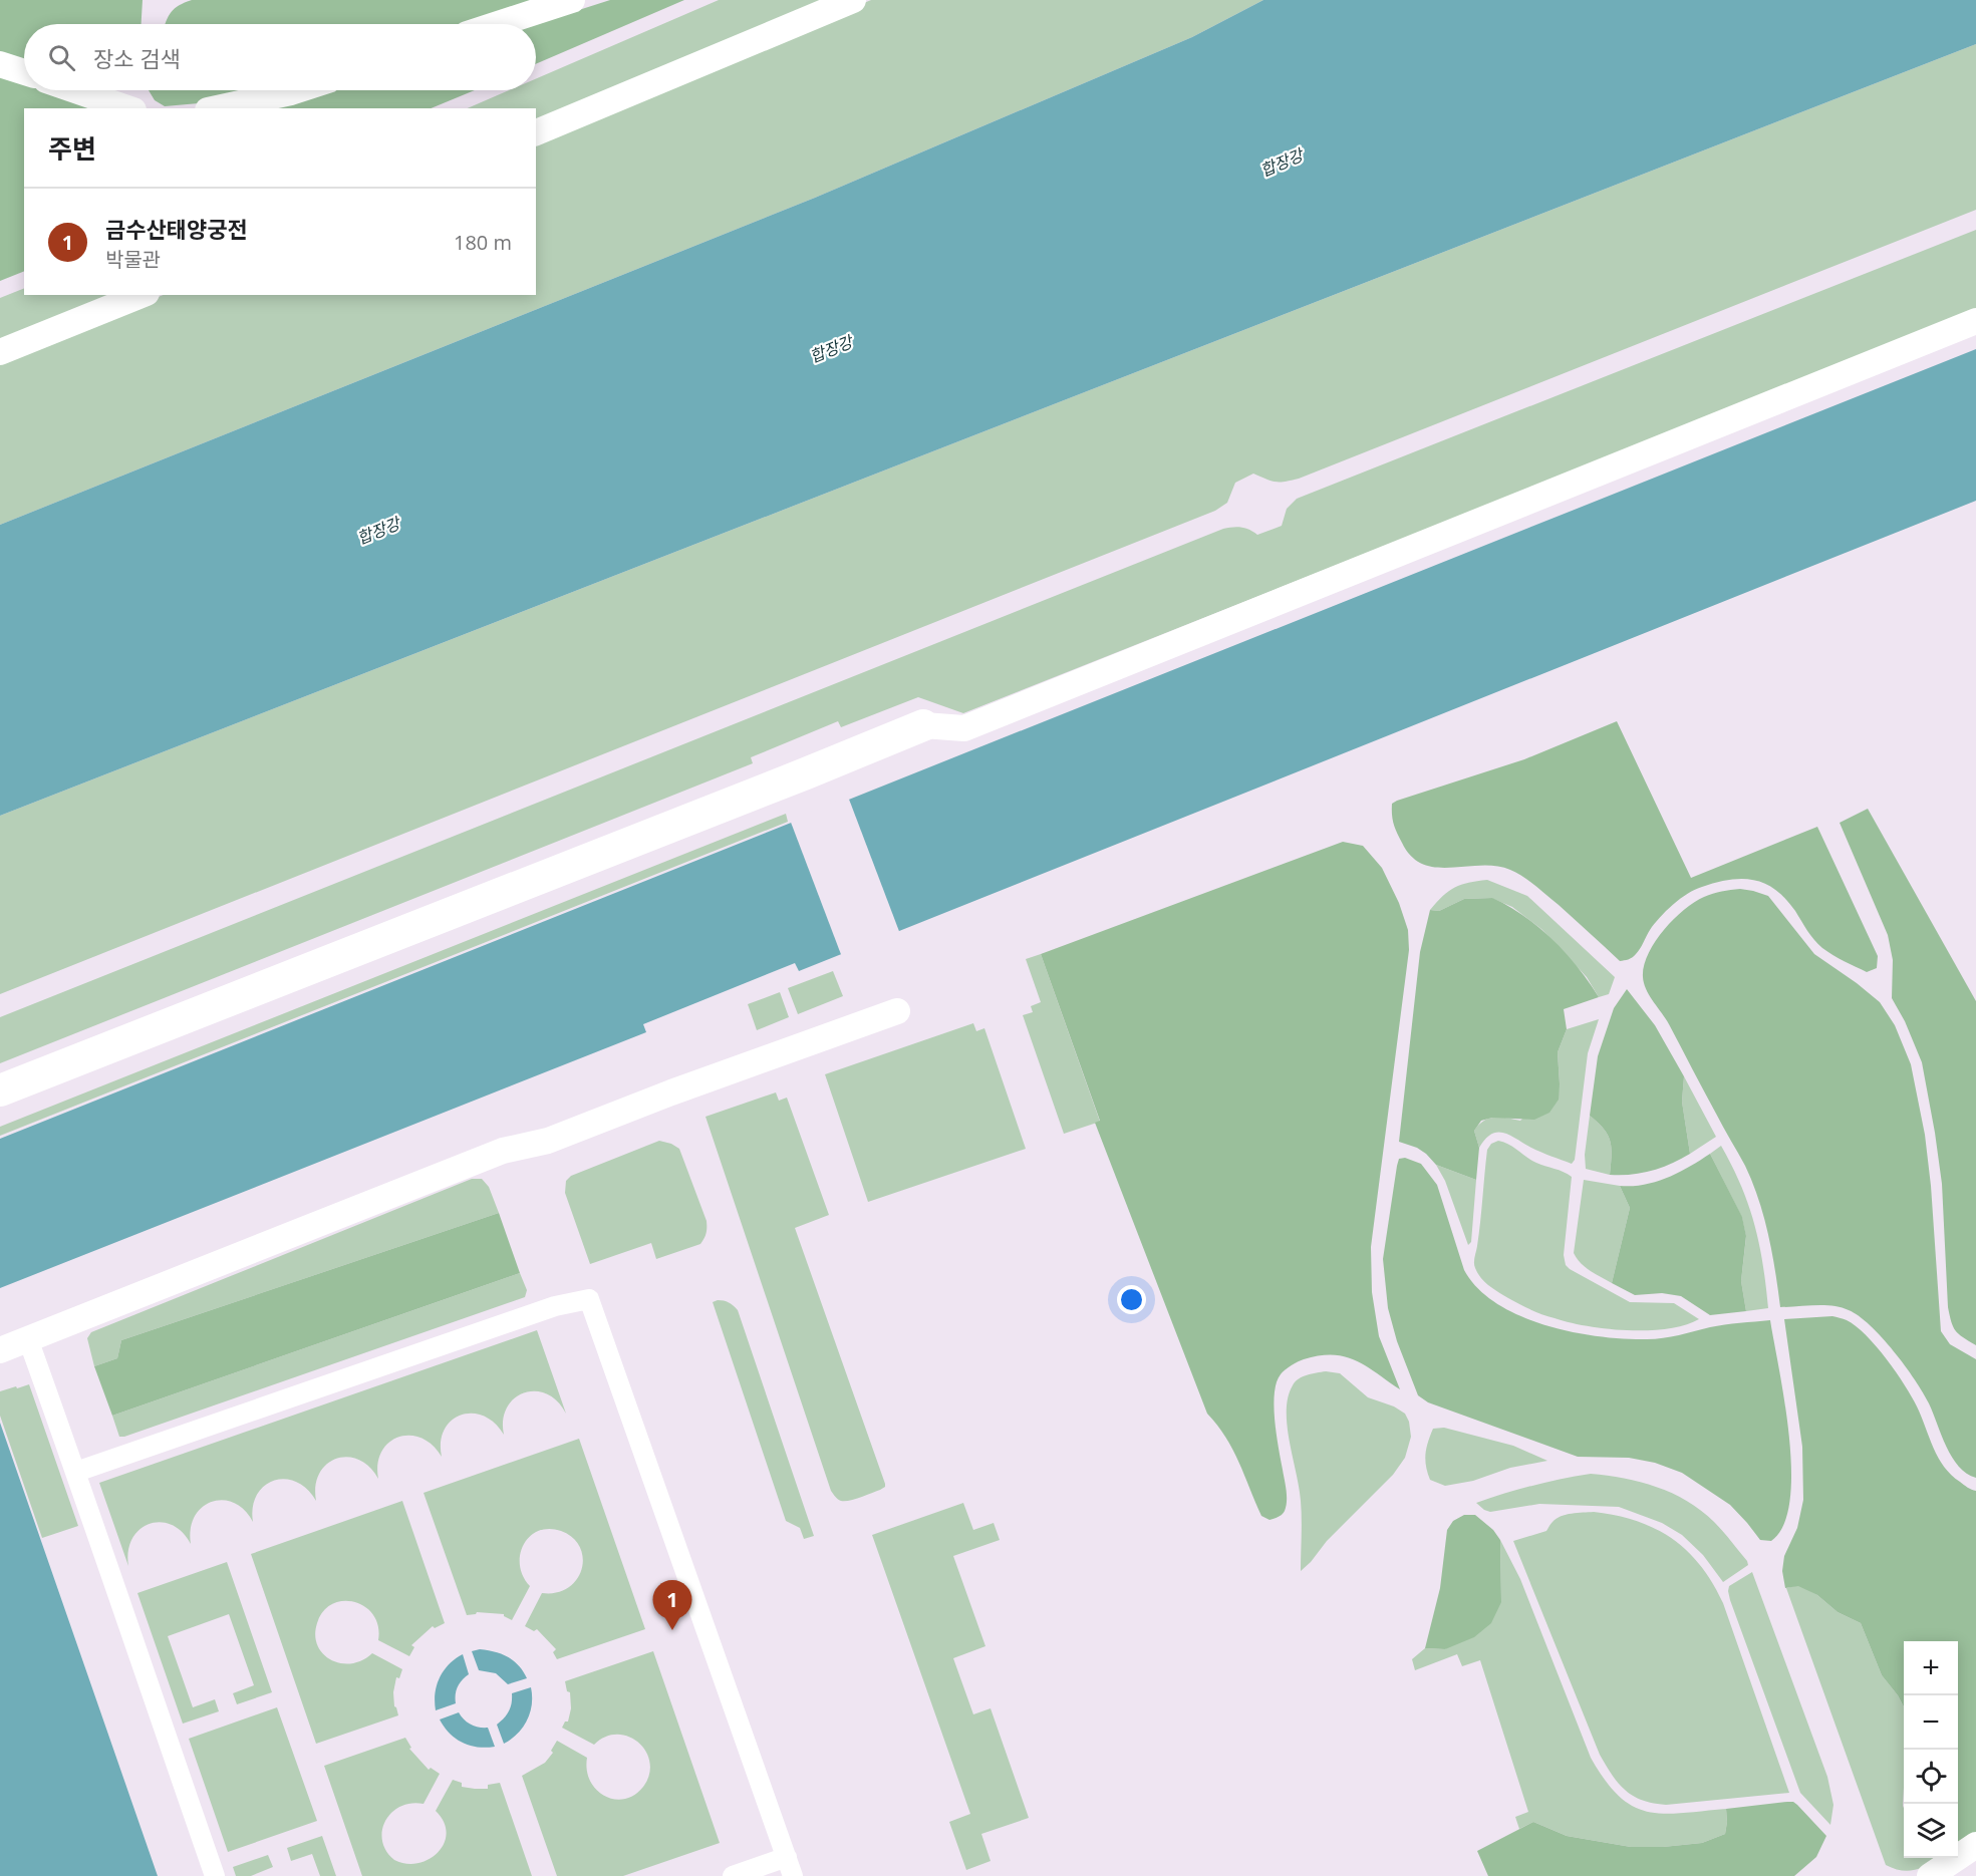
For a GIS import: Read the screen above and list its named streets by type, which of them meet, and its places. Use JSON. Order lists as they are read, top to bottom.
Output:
{
  "water": ["합장강"],
  "page": {
    "search": "장소 검색",
    "heading": "주변",
    "list": [
      {
        "mark": "1",
        "name": "금수산태양궁전",
        "note": "박물관",
        "value": "180 m"
      }
    ],
    "pins": "1",
    "map_buttons": ["+", "−"]
  }
}
